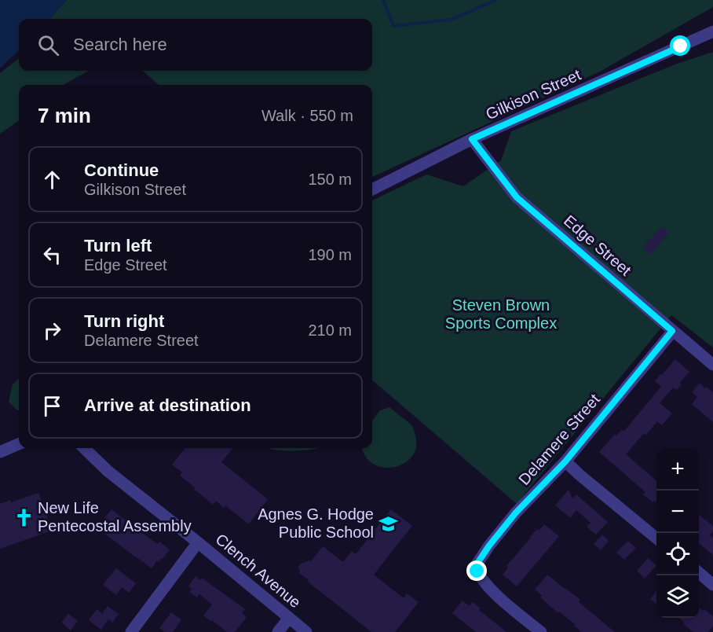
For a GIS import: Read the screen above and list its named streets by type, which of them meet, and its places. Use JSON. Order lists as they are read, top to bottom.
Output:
{
  "streets": {
    "street": [
      "Gilkison Street",
      "Edge Street",
      "Delamere Street",
      "Clench Avenue"
    ]
  },
  "crossings": [
    ["Gilkison Street", "Edge Street"],
    ["Edge Street", "Delamere Street"]
  ],
  "parks": ["Steven Brown Sports Complex"],
  "places": {
    "church": ["New Life Pentecostal Assembly"],
    "school or university": ["Agnes G. Hodge Public School"]
  },
  "page": {
    "search": "Search here",
    "heading": ["7 min", "Walk · 550 m"],
    "list": [
      ["Continue", "Gilkison Street", "150 m"],
      ["Turn left", "Edge Street", "190 m"],
      ["Turn right", "Delamere Street", "210 m"],
      "Arrive at destination"
    ],
    "map_buttons": ["+", "−"]
  }
}
